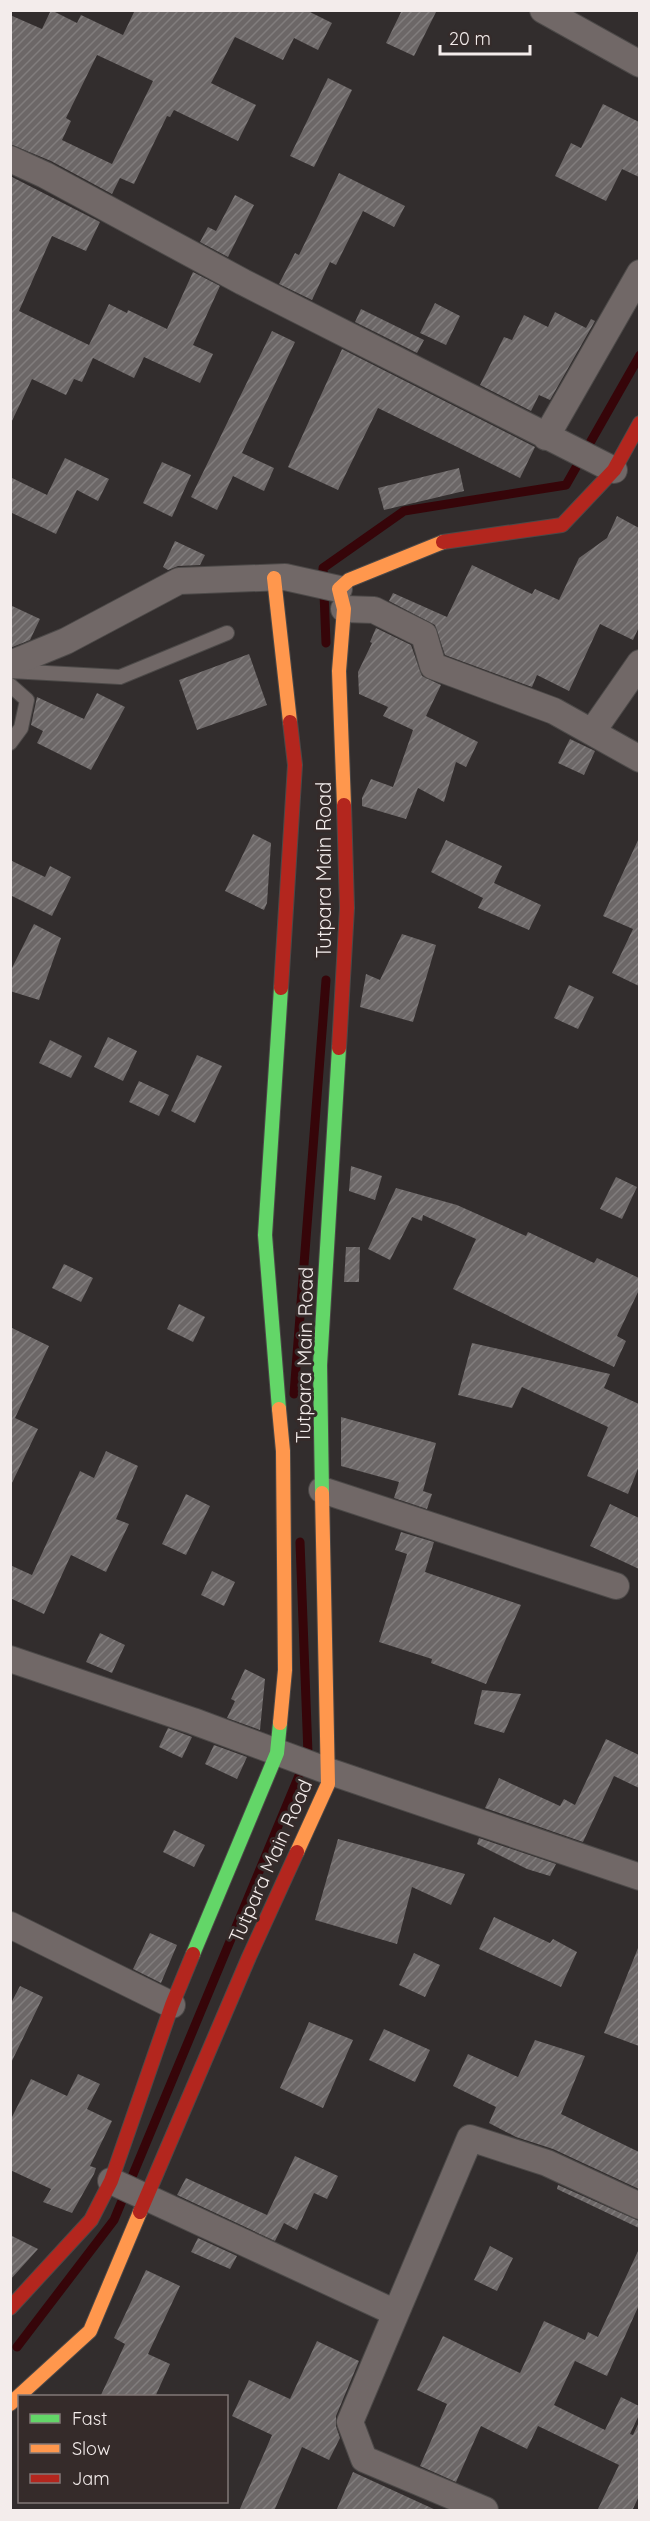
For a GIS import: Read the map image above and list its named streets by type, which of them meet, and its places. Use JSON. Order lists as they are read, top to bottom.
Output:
{
  "streets": {
    "street": ["Tutpara Main Road"]
  },
  "legend": ["Fast", "Slow", "Jam"],
  "scale_bar": "20 m"
}
